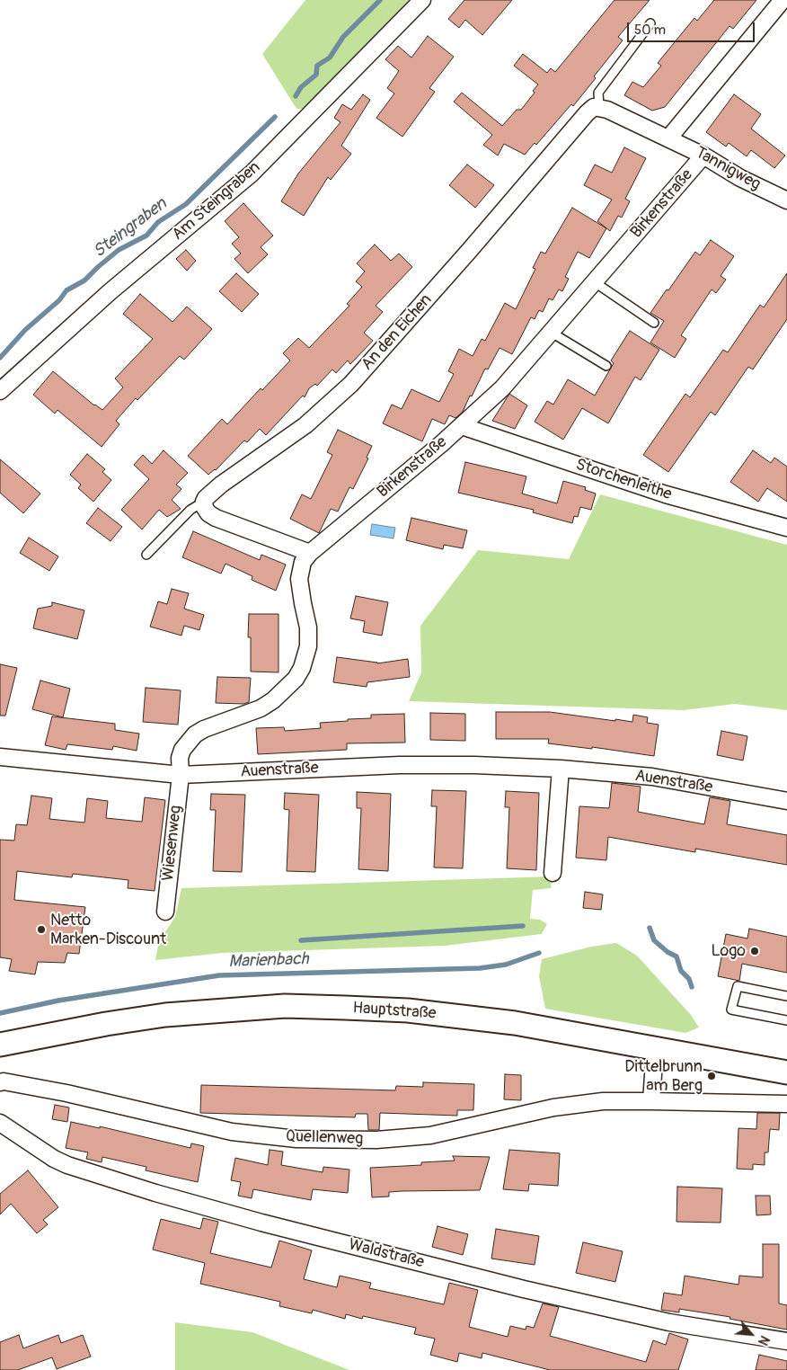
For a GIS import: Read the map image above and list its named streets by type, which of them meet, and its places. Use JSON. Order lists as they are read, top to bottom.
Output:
{
  "streets": {
    "street": [
      "Tannigweg",
      "Am Steingraben",
      "Birkenstraße",
      "An den Eichen",
      "Storchenleithe",
      "Auenstraße",
      "Wiesenweg",
      "Hauptstraße",
      "Quellenweg",
      "Waldstraße"
    ]
  },
  "crossings": [
    ["Tannigweg", "Birkenstraße"],
    ["Birkenstraße", "Storchenleithe"],
    ["Birkenstraße", "Auenstraße"],
    ["Birkenstraße", "Wiesenweg"],
    ["Auenstraße", "Wiesenweg"]
  ],
  "water": ["Steingraben", "Marienbach"],
  "places": ["Netto Marken-Discount", "Logo", "Dittelbrunn am Berg"],
  "scale_bar": "50 m",
  "north": "bottom right"
}
